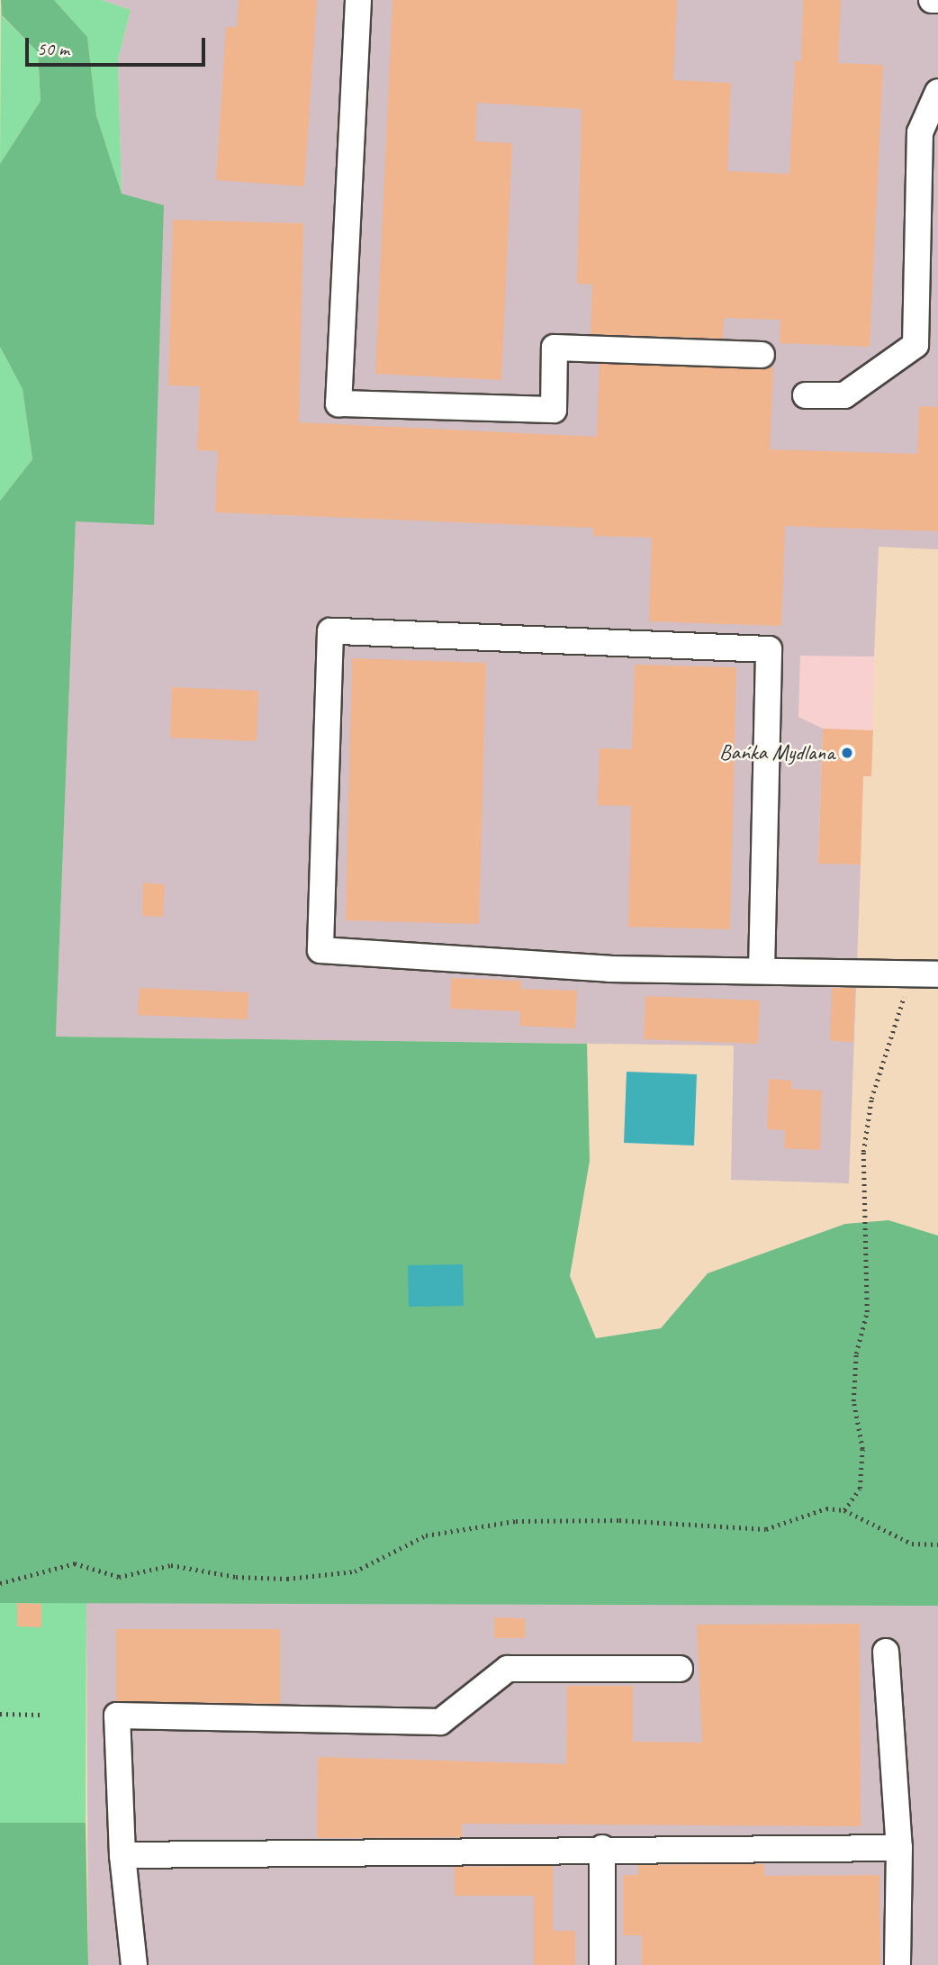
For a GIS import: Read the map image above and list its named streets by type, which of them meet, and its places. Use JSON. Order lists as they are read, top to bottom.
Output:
{
  "places": ["Bańka Mydlana"],
  "scale_bar": "50 m"
}
